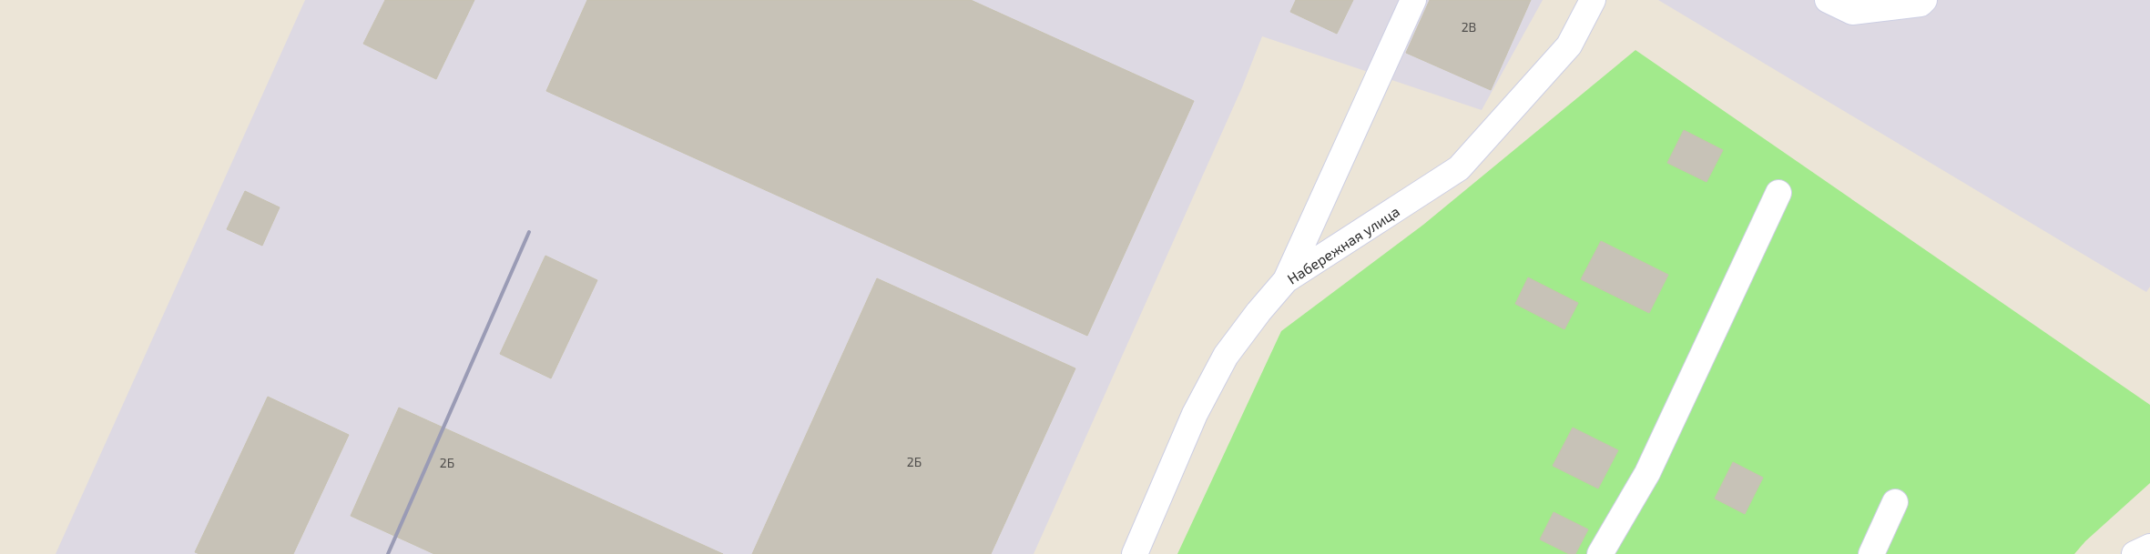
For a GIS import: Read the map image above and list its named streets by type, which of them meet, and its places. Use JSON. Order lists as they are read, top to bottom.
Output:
{
  "streets": {
    "street": ["Набережная улица"]
  },
  "house_numbers": ["2В", "2Б", "2Б"]
}
